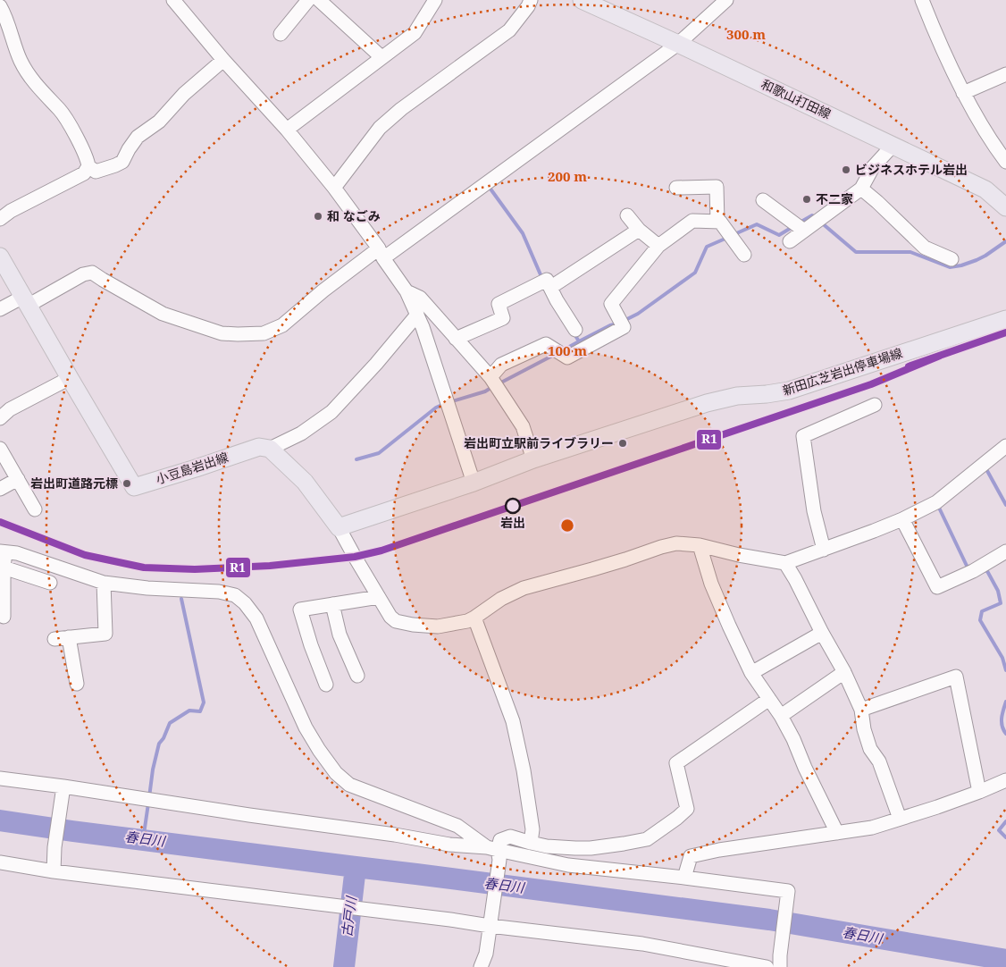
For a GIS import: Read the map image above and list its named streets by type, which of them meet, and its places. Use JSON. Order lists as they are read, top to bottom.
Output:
{
  "streets": {
    "main road": ["和歌山打田線", "新田広芝岩出停車場線", "小豆島岩出線"]
  },
  "water": ["春日川", "古戸川"],
  "places": [
    "ビジネスホテル岩出",
    "不二家",
    "和 なごみ",
    "岩出町立駅前ライブラリー",
    "岩出町道路元標",
    "岩出"
  ],
  "lines": ["transit line R1"],
  "rings": ["300 m", "200 m", "100 m"]
}
